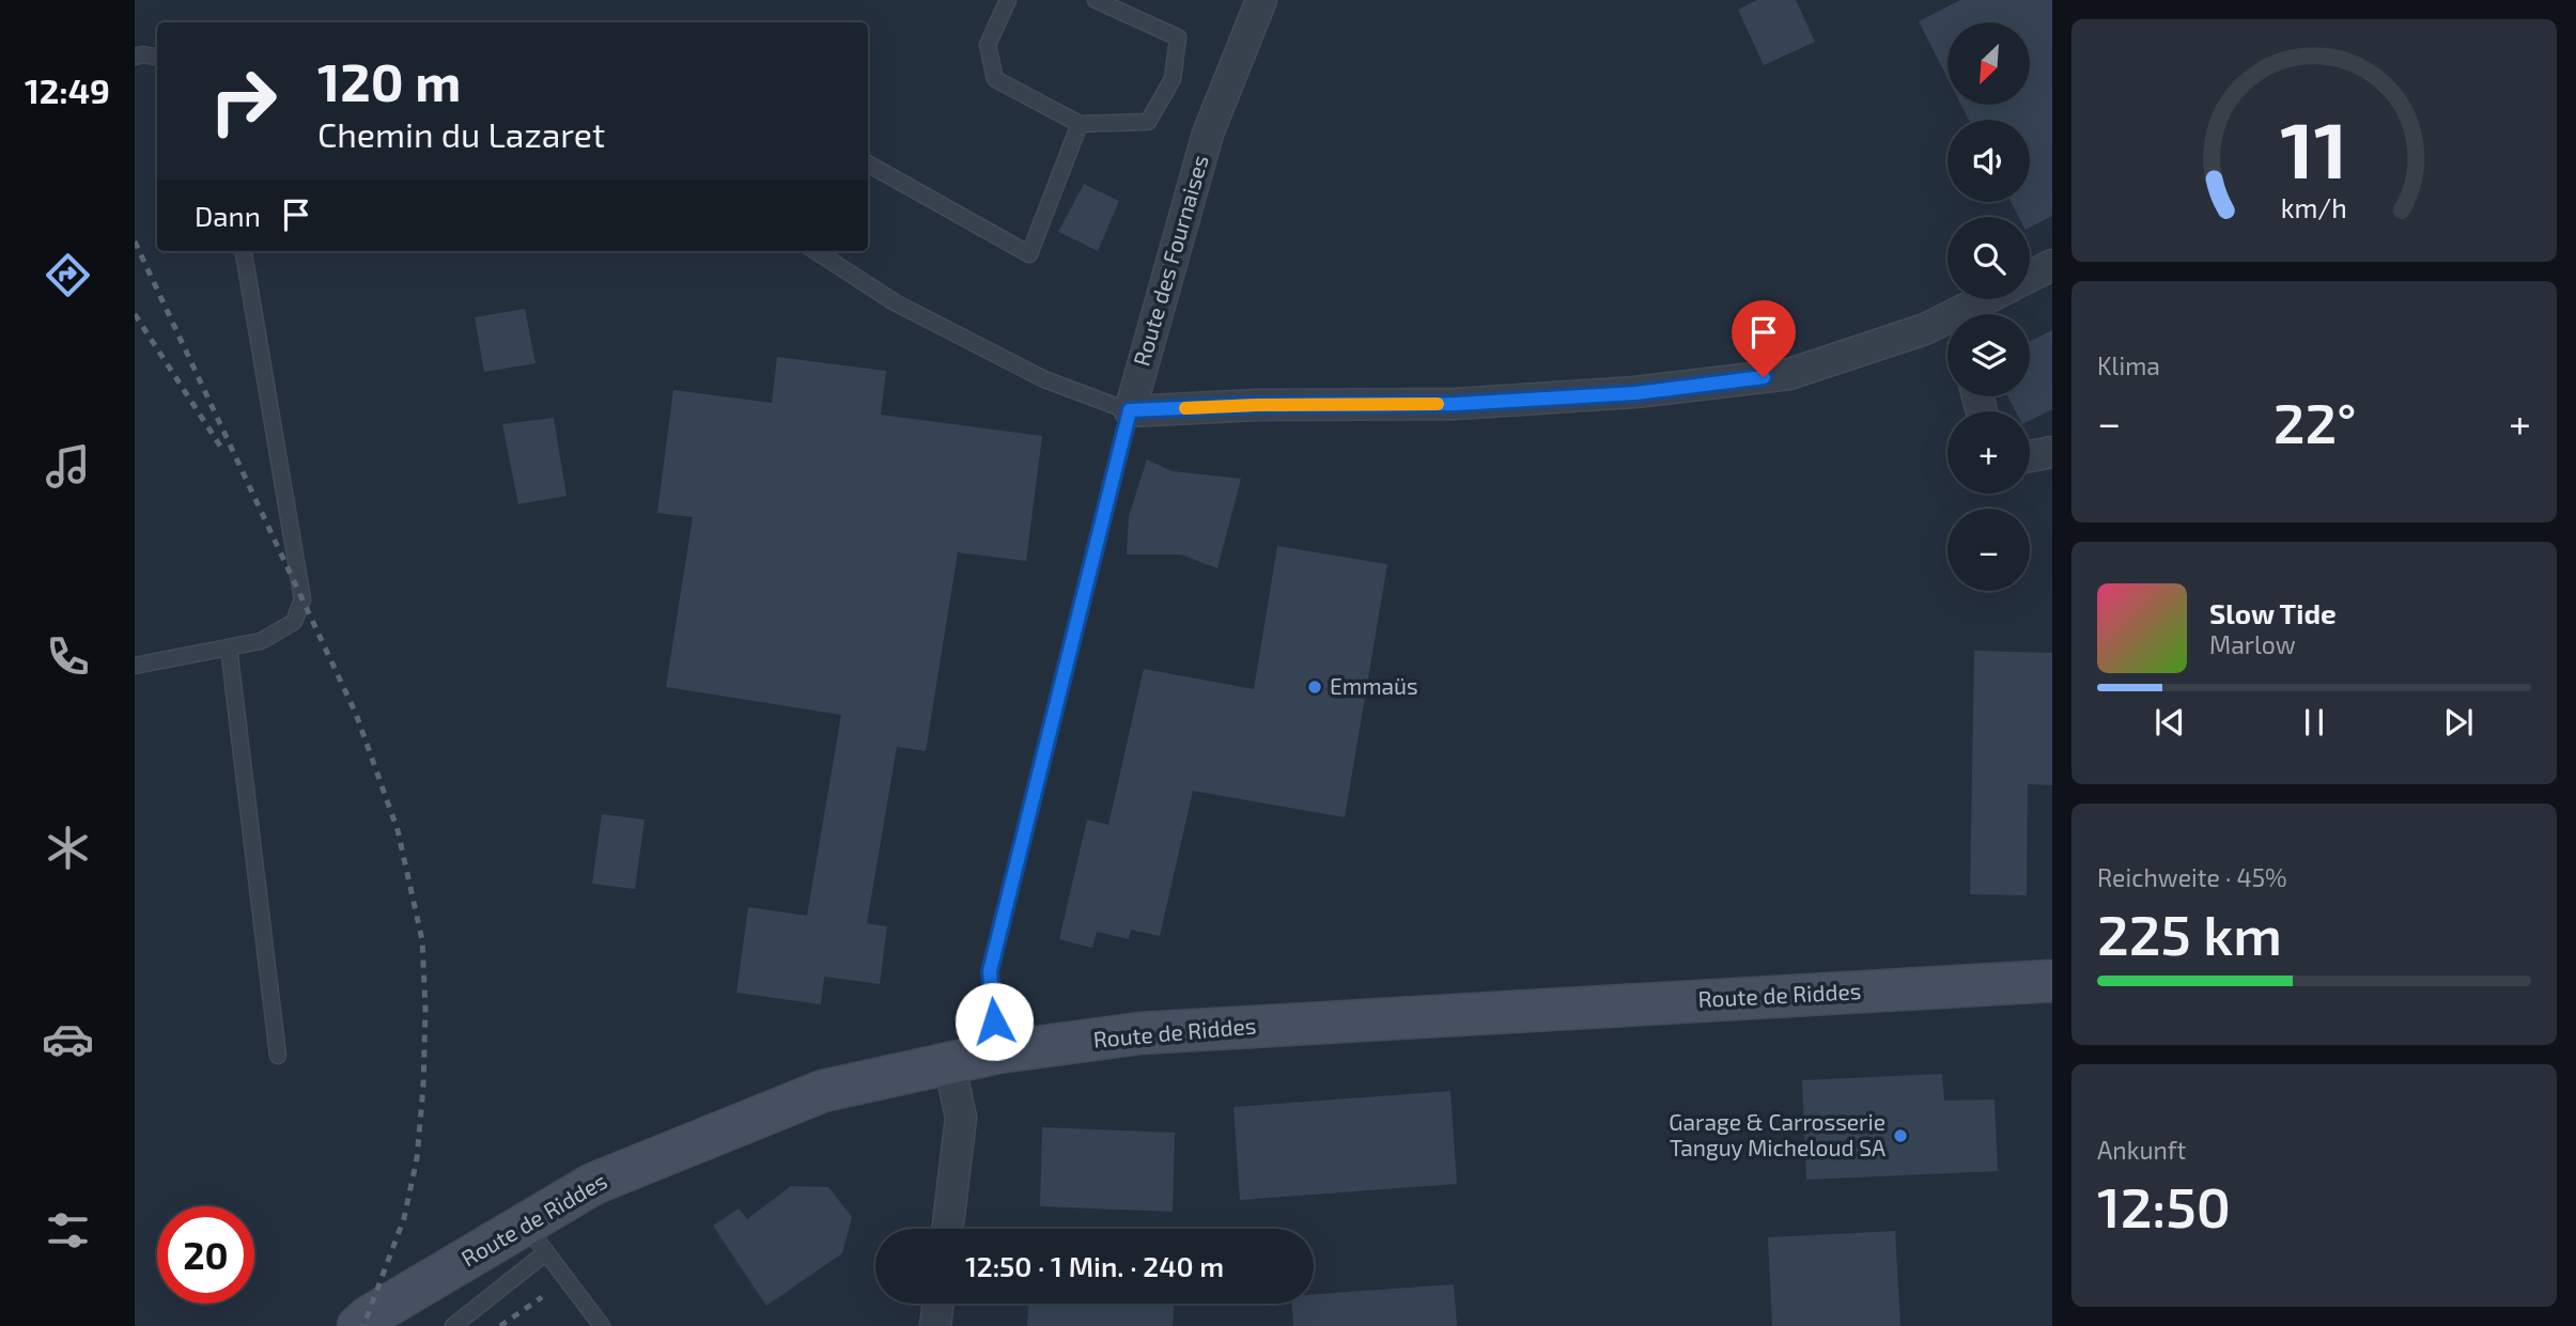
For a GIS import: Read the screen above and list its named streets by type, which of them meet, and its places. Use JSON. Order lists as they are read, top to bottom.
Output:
{
  "streets": {
    "street": ["Route des Fournaises", "Route de Riddes"]
  },
  "crossings": [
    ["Route des Fournaises", "Route de Riddes"]
  ],
  "places": ["Emmaüs", "Garage & Carrosserie Tanguy Micheloud SA"],
  "north": "bottom left",
  "page": {
    "tabs": "12:49",
    "map_buttons": ["+", "−"],
    "turn": ["120 m", "Chemin du Lazaret"],
    "then": "Dann",
    "tile": [
      "Klima",
      ["Reichweite · 45%", "225 km"],
      ["Ankunft", "12:50"]
    ],
    "heat": ["−", "22°", "+"],
    "song": ["Slow Tide", "Marlow"],
    "limit": "20",
    "trip": "12:50 · 1 Min. · 240 m",
    "gauge": ["11", "km/h"]
  }
}
